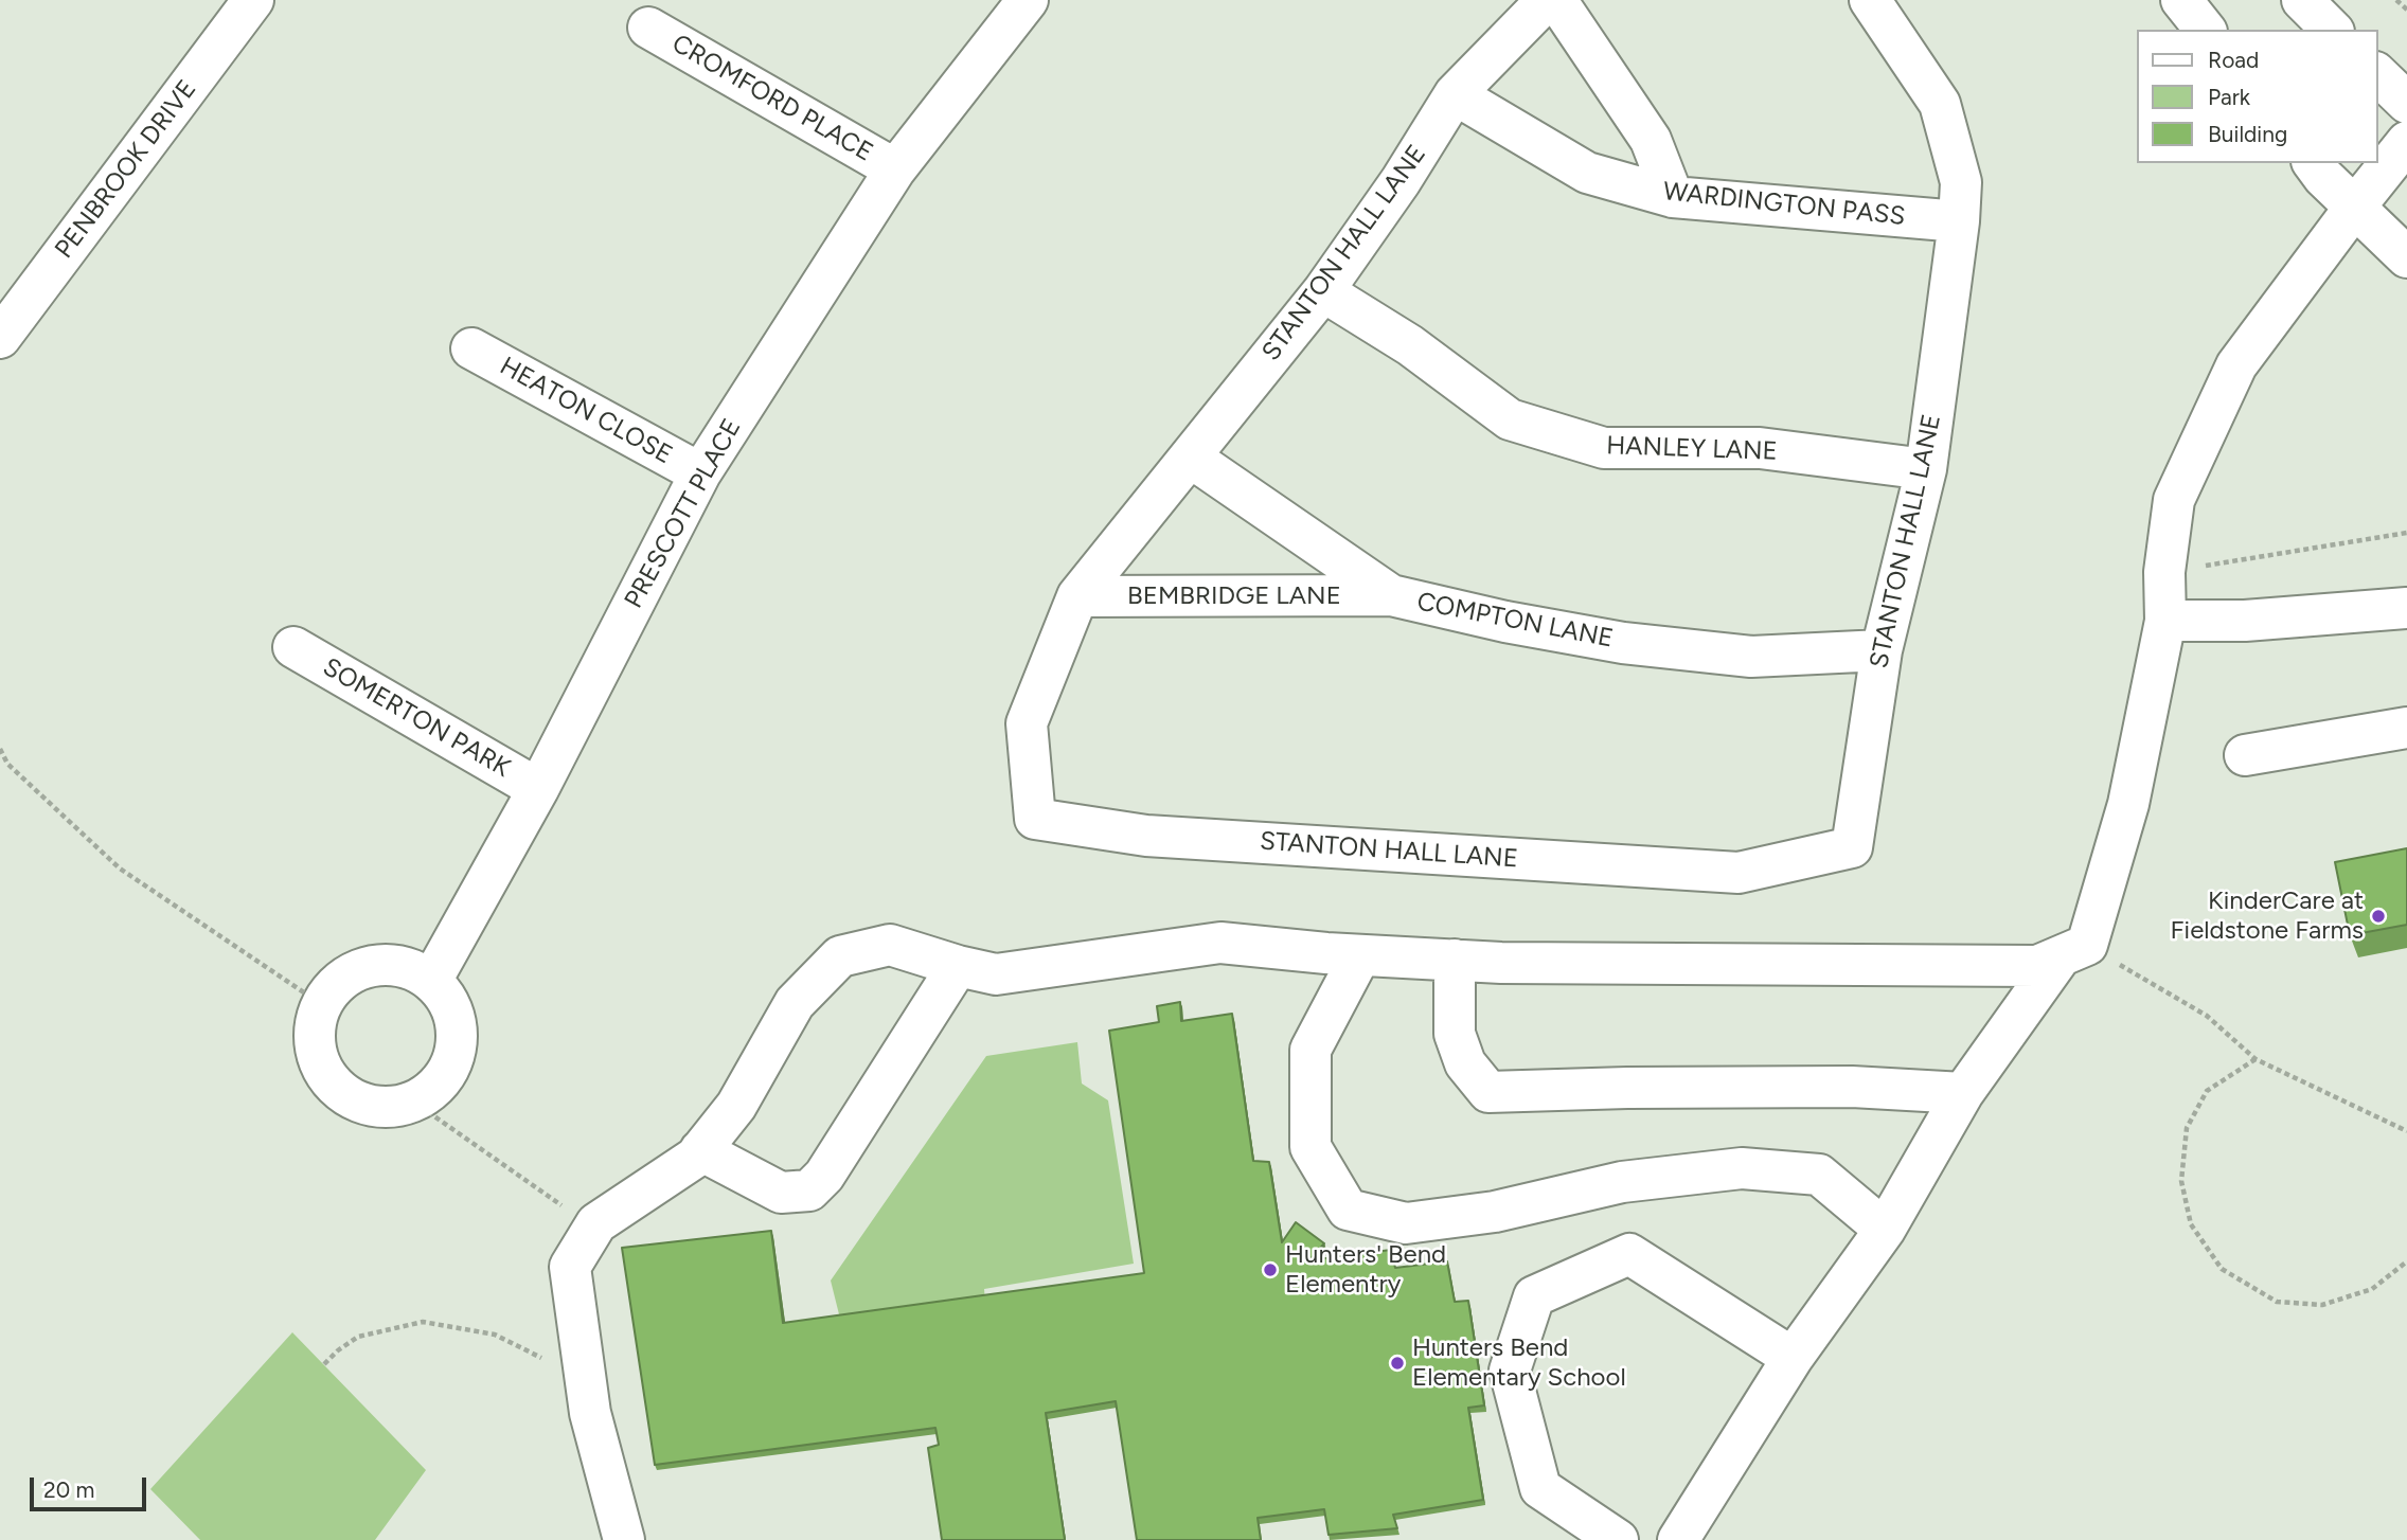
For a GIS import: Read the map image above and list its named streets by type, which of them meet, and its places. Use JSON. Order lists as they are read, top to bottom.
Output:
{
  "streets": {
    "street": [
      "CROMFORD PLACE",
      "PENBROOK DRIVE",
      "WARDINGTON PASS",
      "STANTON HALL LANE",
      "HEATON CLOSE",
      "HANLEY LANE",
      "PRESCOTT PLACE",
      "BEMBRIDGE LANE",
      "COMPTON LANE",
      "SOMERTON PARK"
    ]
  },
  "crossings": [
    ["CROMFORD PLACE", "PRESCOTT PLACE"],
    ["WARDINGTON PASS", "STANTON HALL LANE"],
    ["STANTON HALL LANE", "HANLEY LANE"],
    ["STANTON HALL LANE", "BEMBRIDGE LANE"],
    ["STANTON HALL LANE", "COMPTON LANE"],
    ["HEATON CLOSE", "PRESCOTT PLACE"],
    ["PRESCOTT PLACE", "SOMERTON PARK"],
    ["BEMBRIDGE LANE", "COMPTON LANE"]
  ],
  "places": ["KinderCare at Fieldstone Farms", "Hunters' Bend Elementry", "Hunters Bend Elementary School"],
  "legend": ["Road", "Park", "Building"],
  "scale_bar": "20 m"
}
